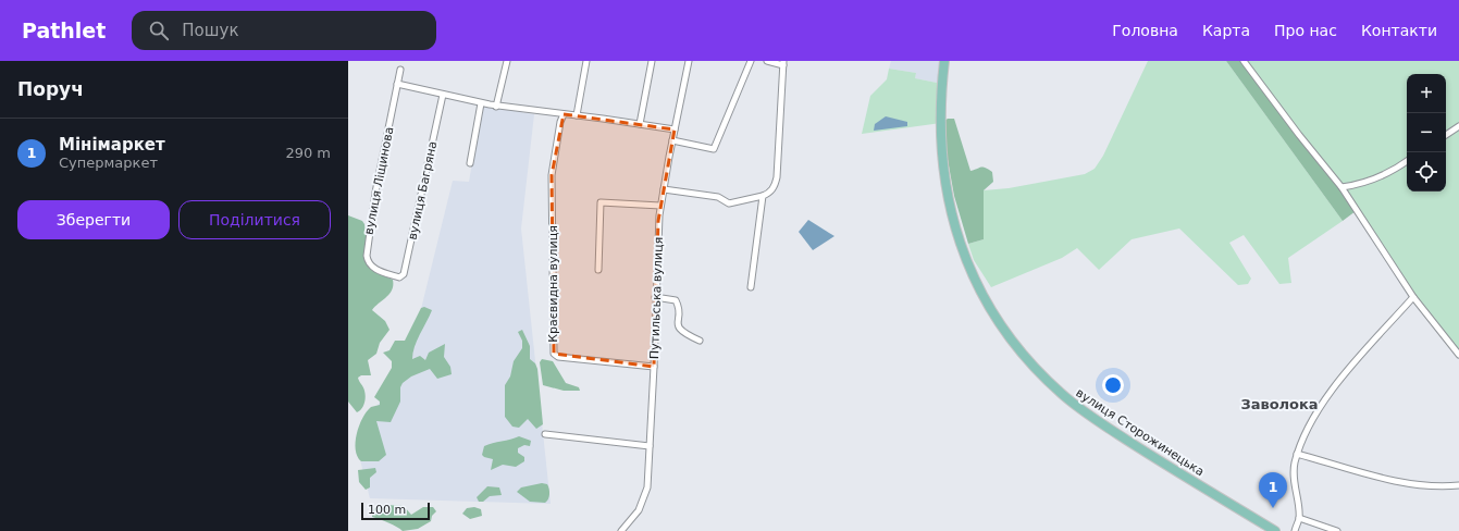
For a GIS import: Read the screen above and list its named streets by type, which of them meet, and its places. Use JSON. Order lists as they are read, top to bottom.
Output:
{
  "streets": {
    "main road": ["вулиця Сторожинецька"],
    "street": [
      "вулиця Ліщинова",
      "вулиця Багряна",
      "Краєвидна вулиця",
      "Путильська вулиця"
    ]
  },
  "crossings": [
    ["вулиця Ліщинова", "вулиця Багряна"],
    ["Краєвидна вулиця", "Путильська вулиця"]
  ],
  "districts": ["Заволока"],
  "scale_bar": "100 m",
  "page": {
    "header": "Pathlet",
    "search": "Пошук",
    "nav": [
      "Головна",
      "Карта",
      "Про нас",
      "Контакти"
    ],
    "heading": "Поруч",
    "map_buttons": ["+", "−"],
    "list": [
      {
        "mark": "1",
        "name": "Мінімаркет",
        "note": "Супермаркет",
        "value": "290 m"
      }
    ],
    "buttons": ["Зберегти", "Поділитися"],
    "pins": "1",
    "scale": "100 m"
  }
}
